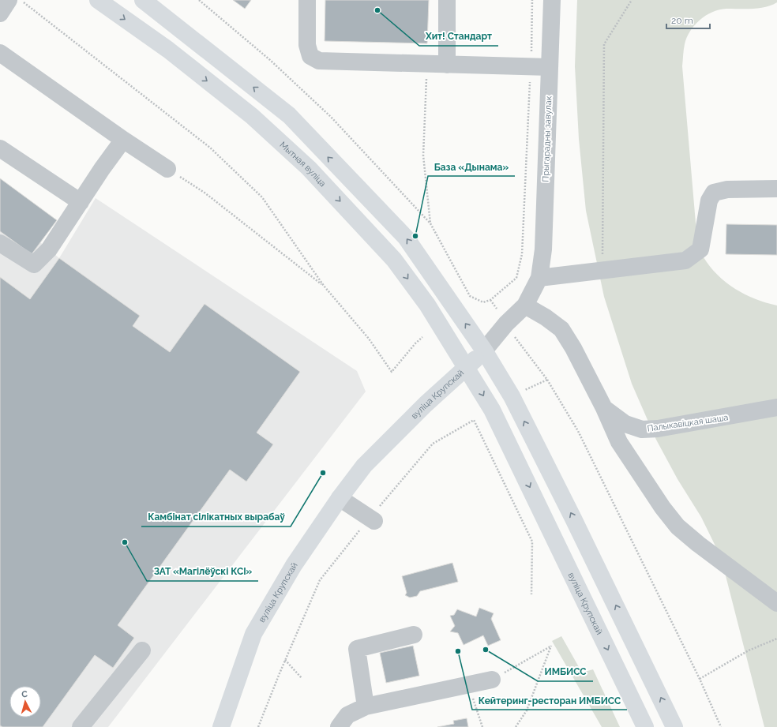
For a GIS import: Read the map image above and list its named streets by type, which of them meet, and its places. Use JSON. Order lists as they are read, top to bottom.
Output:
{
  "streets": {
    "main road": ["Мытная вуліца", "вуліца Крупскай"],
    "street": ["Прыгарадны завулак", "Палыкавіцкая шаша"]
  },
  "crossings": [
    ["Прыгарадны завулак", "Палыкавіцкая шаша"],
    ["Мытная вуліца", "вуліца Крупскай"]
  ],
  "places": [
    "Хит! Стандарт",
    "База «Дынама»",
    "Камбінат сілікатных вырабаў",
    "ЗАТ «Магілёўскі КСІ»",
    "ИМБИСС",
    "Кейтеринг-ресторан ИМБИСС"
  ],
  "scale_bar": "20 m",
  "north": "top"
}
